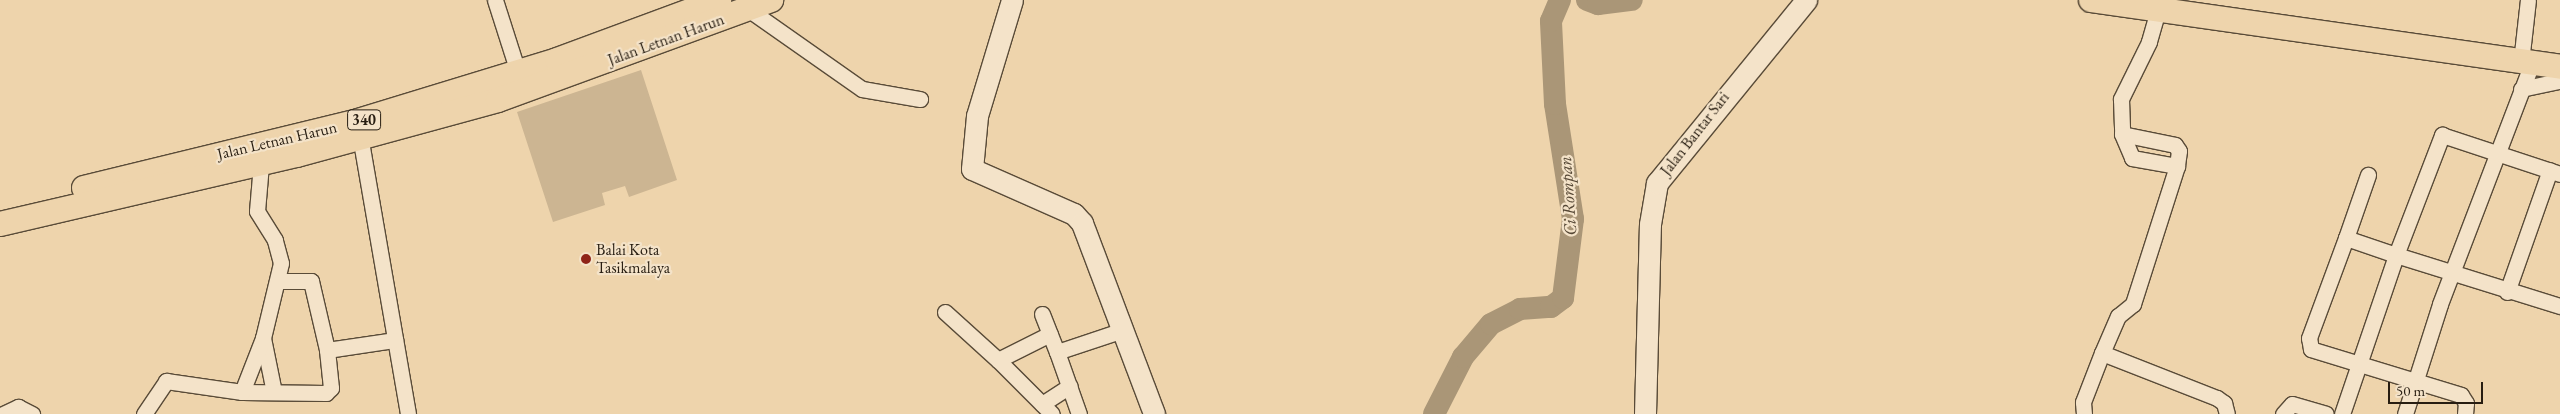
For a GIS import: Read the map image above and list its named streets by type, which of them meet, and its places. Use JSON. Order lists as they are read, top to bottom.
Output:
{
  "streets": {
    "main road": ["Jalan Letnan Harun", "340"],
    "street": ["Jalan Bantar Sari"]
  },
  "water": ["Ci Rompan"],
  "places": ["Balai Kota Tasikmalaya"],
  "scale_bar": "50 m"
}
